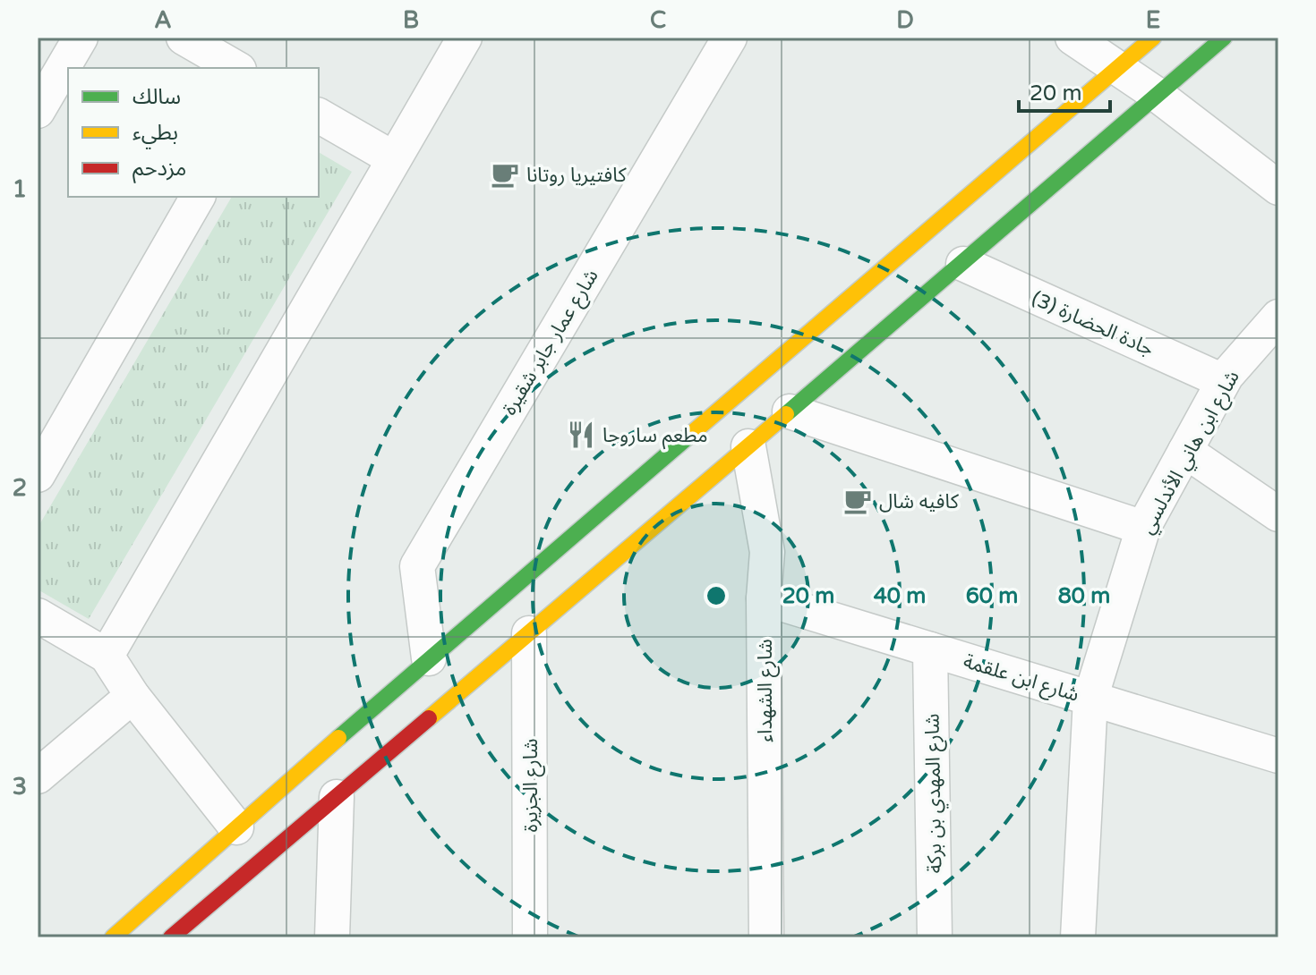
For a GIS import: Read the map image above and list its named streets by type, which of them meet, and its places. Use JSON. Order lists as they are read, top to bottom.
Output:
{
  "streets": {
    "street": [
      "جادة الحضارة (3)",
      "شارع عمار جابر شقيرة",
      "شارع ابن هاني الأندلسي",
      "شارع ابن علقمة",
      "شارع الشهداء",
      "شارع الجزيرة",
      "شارع المهدي بن بركة"
    ]
  },
  "crossings": [
    ["جادة الحضارة (3)", "شارع ابن هاني الأندلسي"],
    ["شارع ابن هاني الأندلسي", "شارع ابن علقمة"],
    ["شارع ابن علقمة", "شارع الشهداء"],
    ["شارع ابن علقمة", "شارع المهدي بن بركة"]
  ],
  "places": {
    "cafe": ["كافتيريا روتانا", "كافيه شال"],
    "restaurant": ["مطعم ساروجا"]
  },
  "legend": ["سالك", "بطيء", "مزدحم"],
  "scale_bar": "20 m",
  "grid": {
    "columns": [
      "A",
      "B",
      "C",
      "D",
      "E"
    ],
    "rows": ["1", "2", "3"]
  },
  "rings": [
    "20 m",
    "40 m",
    "60 m",
    "80 m"
  ]
}
